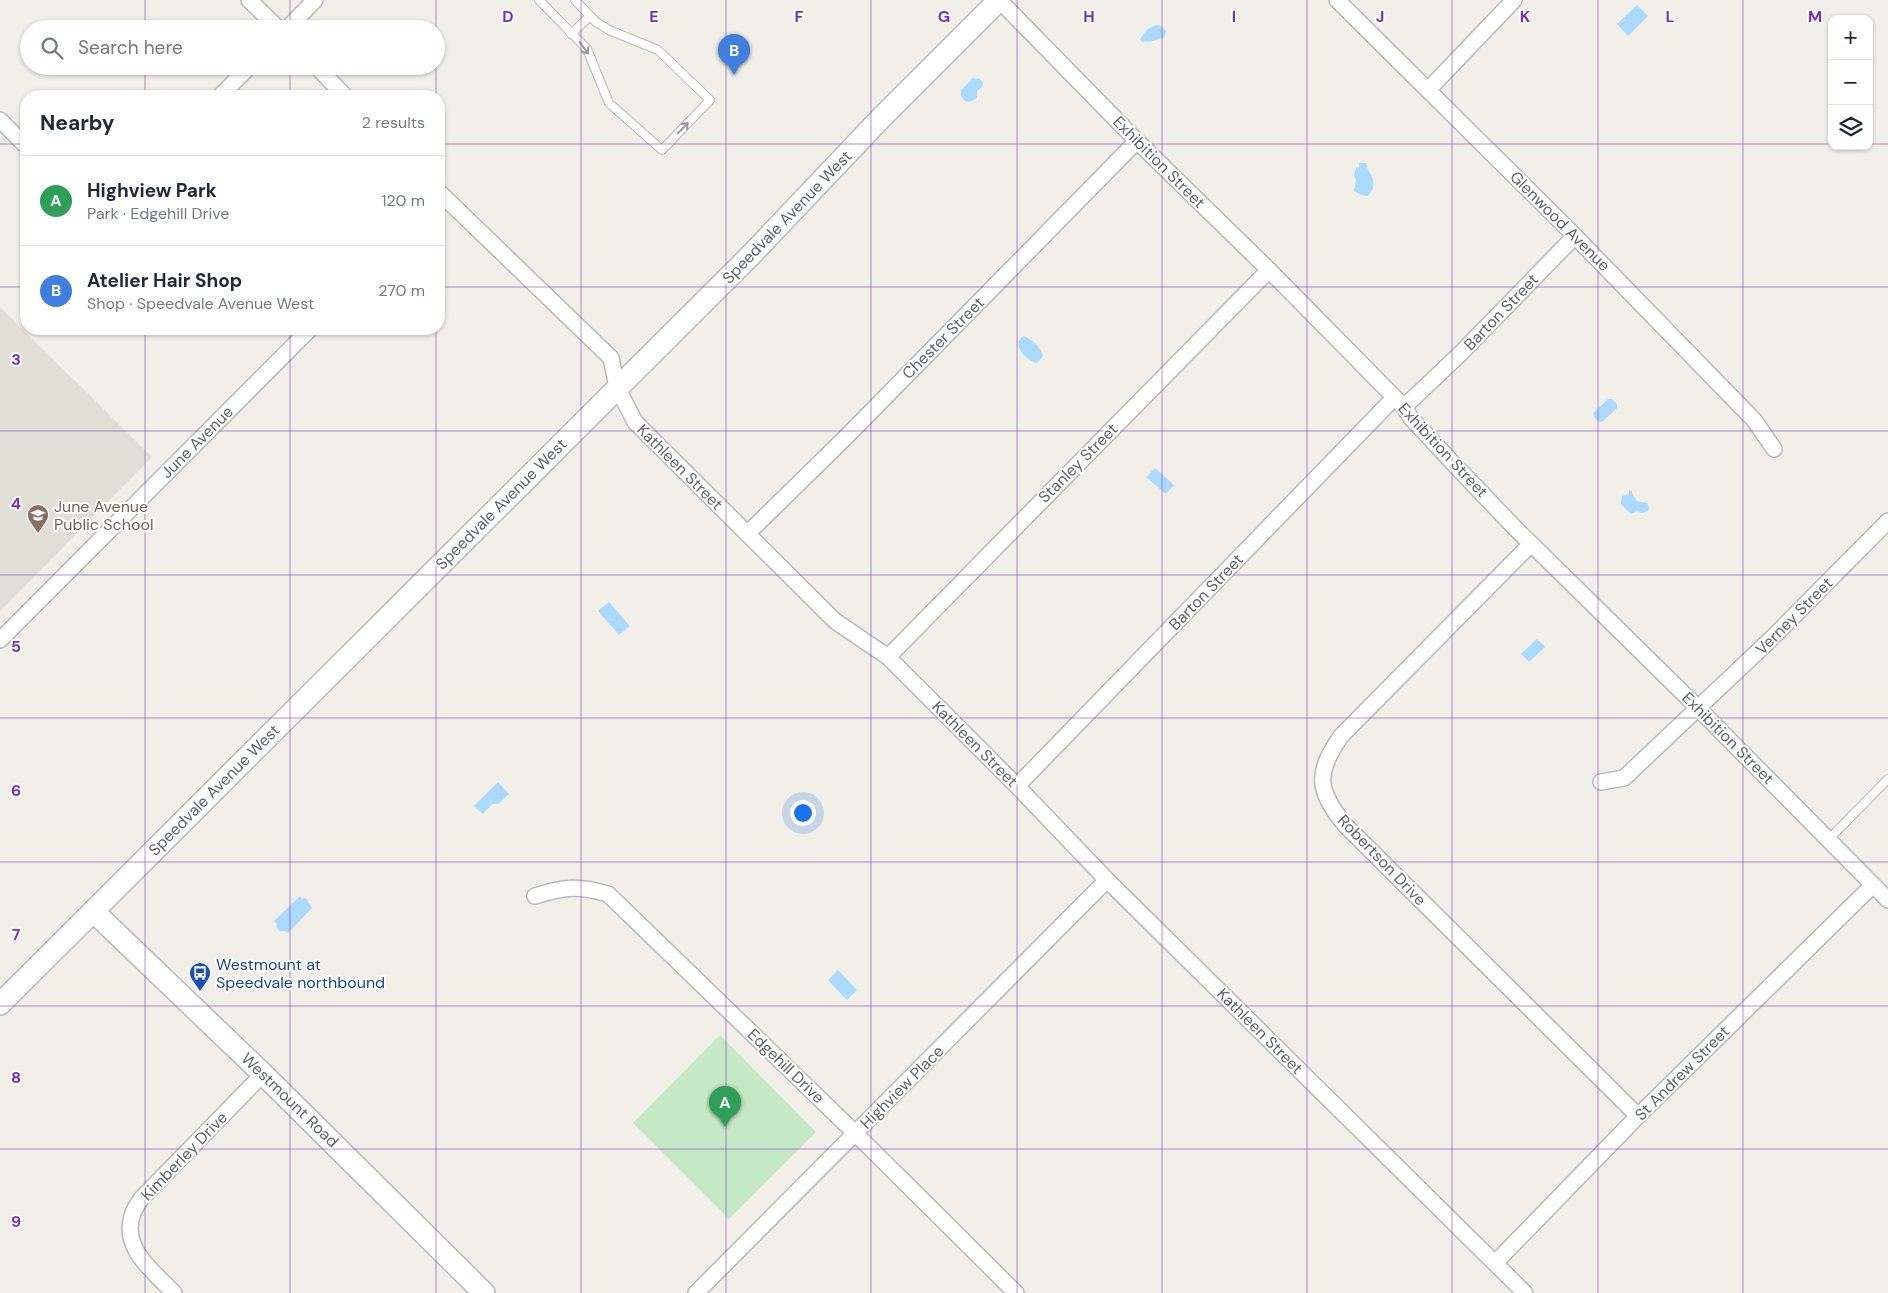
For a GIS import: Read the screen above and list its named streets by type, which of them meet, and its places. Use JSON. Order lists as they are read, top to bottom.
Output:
{
  "streets": {
    "main road": ["Speedvale Avenue West", "Westmount Road"],
    "street": [
      "Exhibition Street",
      "Glenwood Avenue",
      "Barton Street",
      "Chester Street",
      "June Avenue",
      "Stanley Street",
      "Kathleen Street",
      "Verney Street",
      "Robertson Drive",
      "Edgehill Drive",
      "St Andrew Street",
      "Highview Place",
      "Kimberley Drive"
    ]
  },
  "crossings": [
    ["Exhibition Street", "Speedvale Avenue West"],
    ["Exhibition Street", "Barton Street"],
    ["Exhibition Street", "Chester Street"],
    ["Exhibition Street", "Stanley Street"],
    ["Exhibition Street", "Verney Street"],
    ["Exhibition Street", "Robertson Drive"],
    ["Exhibition Street", "St Andrew Street"],
    ["Speedvale Avenue West", "Kathleen Street"],
    ["Speedvale Avenue West", "Westmount Road"],
    ["Glenwood Avenue", "Barton Street"],
    ["Barton Street", "Kathleen Street"],
    ["Chester Street", "Kathleen Street"],
    ["Stanley Street", "Kathleen Street"],
    ["Kathleen Street", "St Andrew Street"],
    ["Kathleen Street", "Highview Place"],
    ["Robertson Drive", "St Andrew Street"],
    ["Edgehill Drive", "Highview Place"],
    ["Westmount Road", "Kimberley Drive"]
  ],
  "places": {
    "school or university": ["June Avenue Public School"],
    "bus stop": ["Westmount at Speedvale northbound"]
  },
  "page": {
    "map_buttons": ["+", "−"],
    "search": "Search here",
    "pins": ["B", "A"],
    "heading": ["Nearby", "2 results"],
    "list": [
      {
        "mark": "A",
        "name": "Highview Park",
        "note": "Park · Edgehill Drive",
        "value": "120 m"
      },
      {
        "mark": "B",
        "name": "Atelier Hair Shop",
        "note": "Shop · Speedvale Avenue West",
        "value": "270 m"
      }
    ]
  },
  "grid": {
    "columns": [
      "D",
      "E",
      "F",
      "G",
      "H",
      "I",
      "J",
      "K",
      "L",
      "M"
    ],
    "rows": [
      "3",
      "4",
      "5",
      "6",
      "7",
      "8",
      "9"
    ]
  }
}
